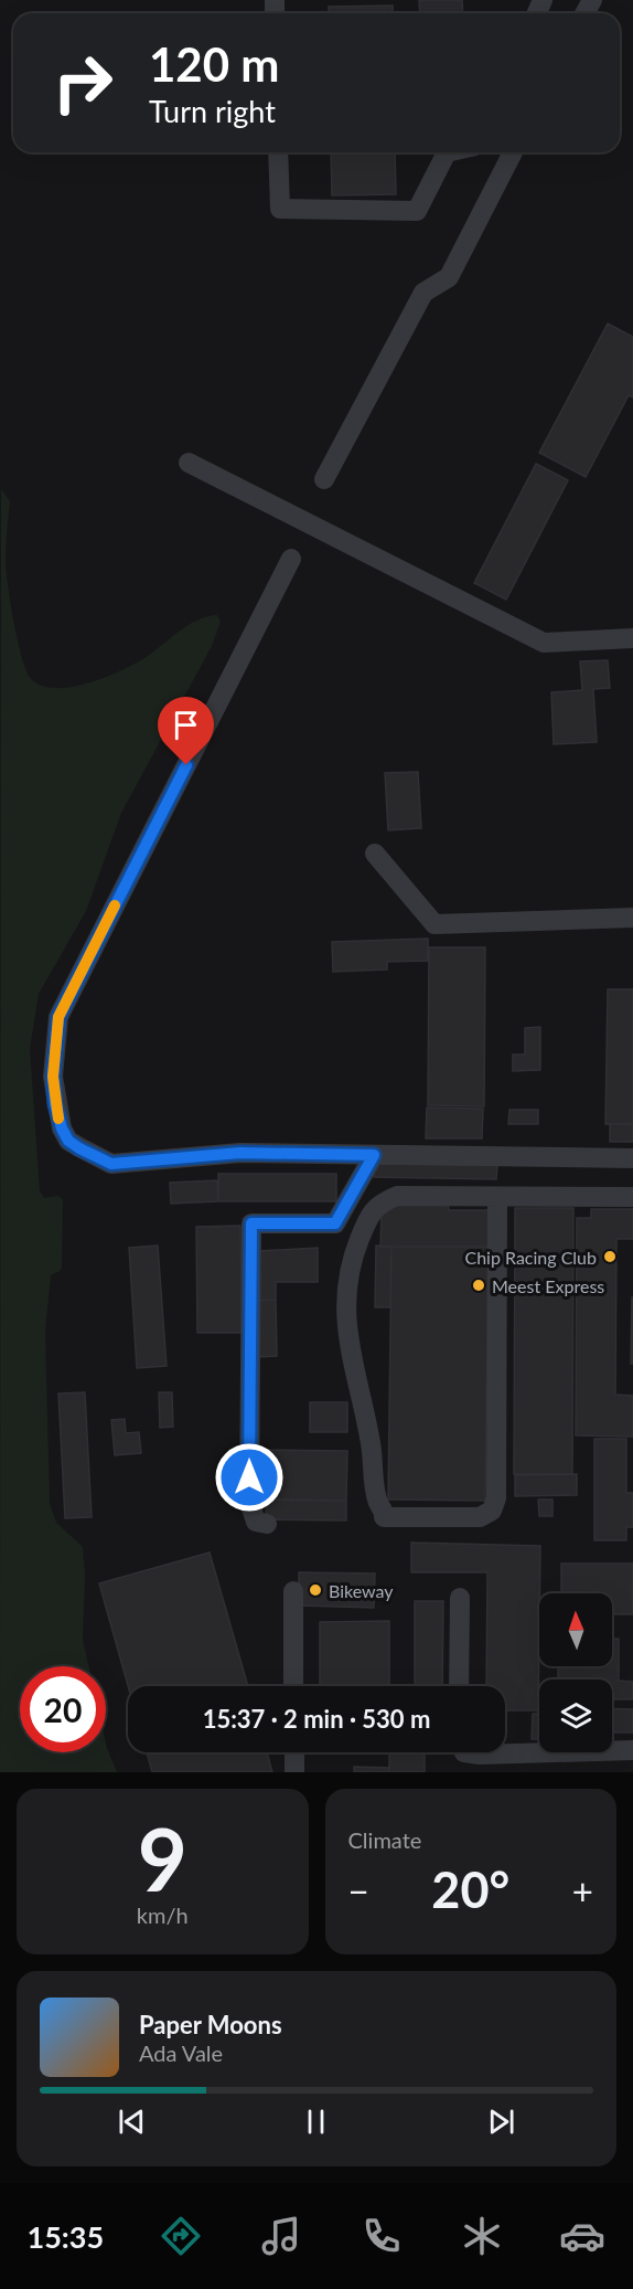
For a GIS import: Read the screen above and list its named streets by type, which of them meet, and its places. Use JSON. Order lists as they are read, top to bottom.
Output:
{
  "places": ["Chip Racing Club", "Meest Express", "Bikeway"],
  "north": "top",
  "page": {
    "turn": ["120 m", "Turn right"],
    "limit": "20",
    "trip": "15:37 · 2 min · 530 m",
    "tile": [
      ["9", "km/h"],
      "Climate"
    ],
    "heat": ["−", "20°", "+"],
    "song": ["Paper Moons", "Ada Vale"],
    "tabs": "15:35"
  }
}
